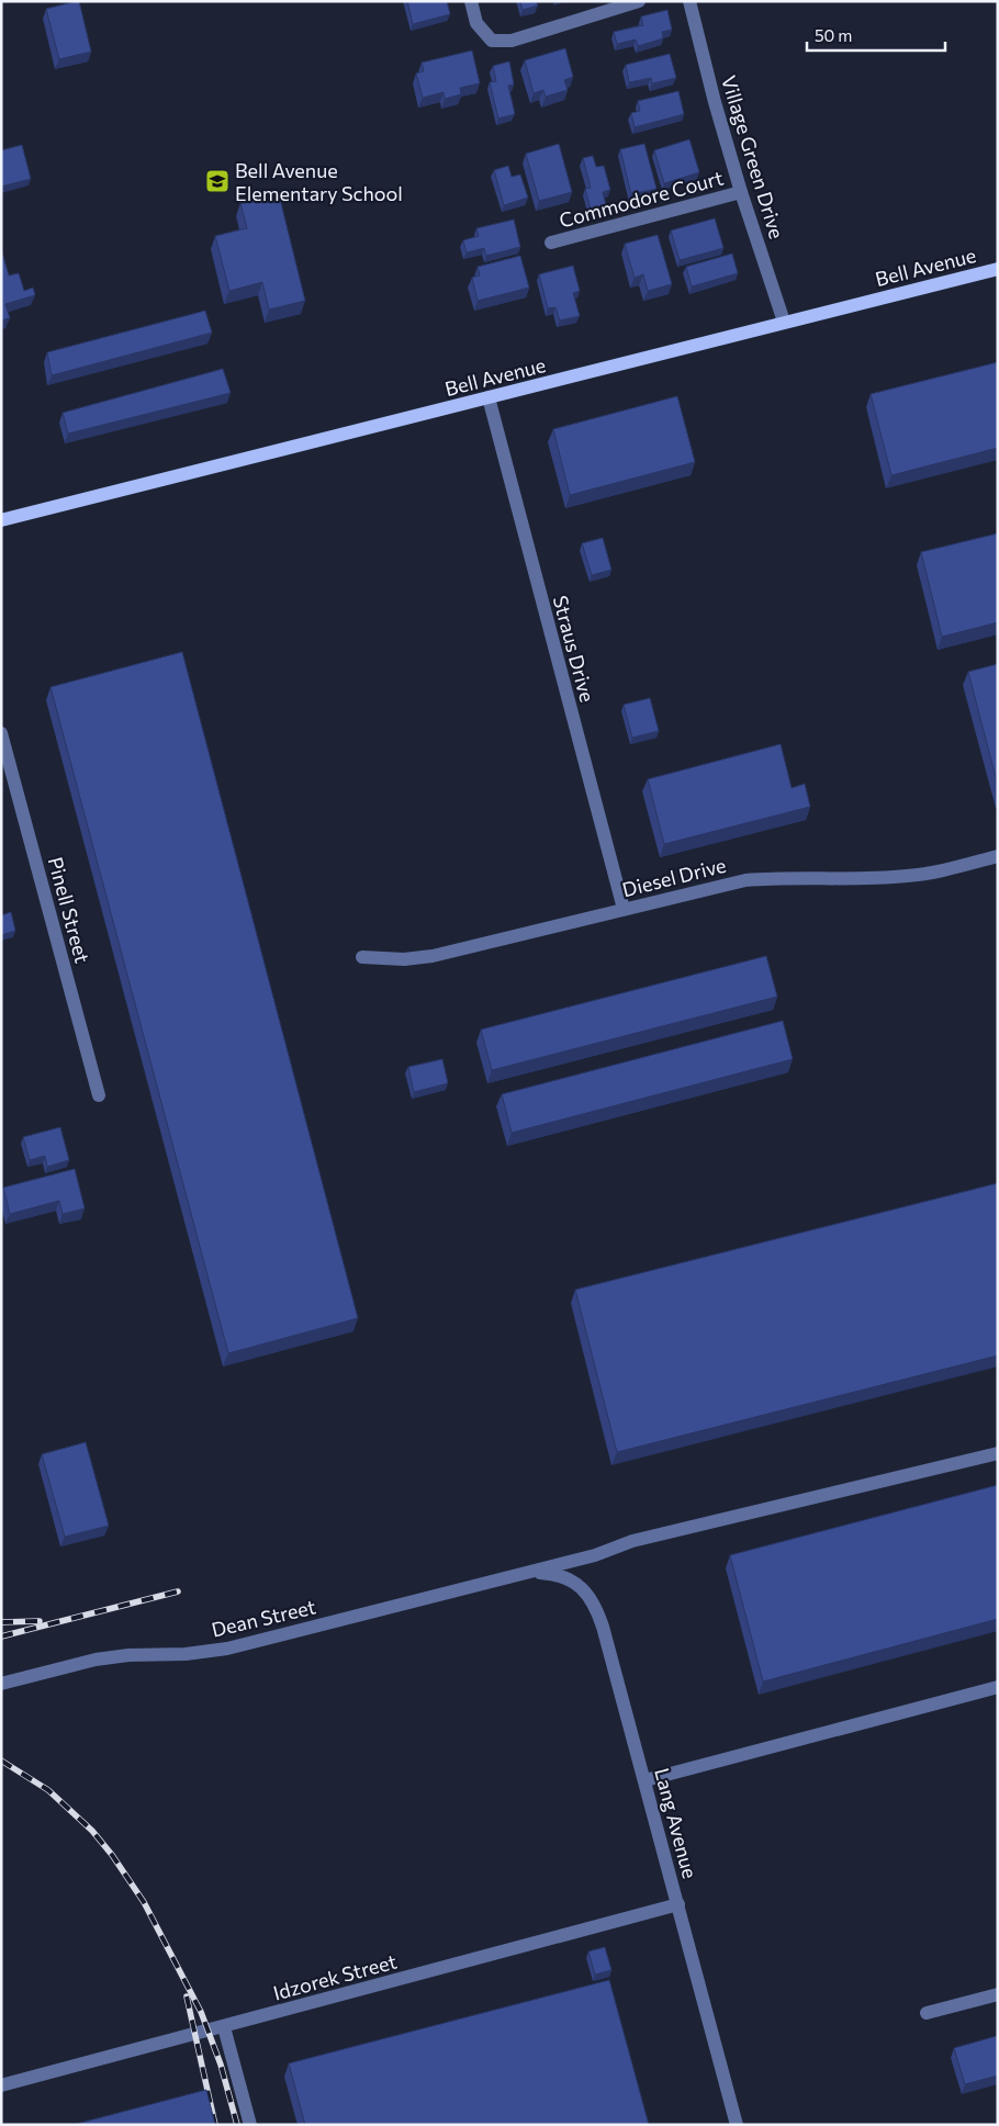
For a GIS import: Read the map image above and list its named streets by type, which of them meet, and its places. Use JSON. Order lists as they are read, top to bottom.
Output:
{
  "streets": {
    "main road": ["Bell Avenue"],
    "street": [
      "Village Green Drive",
      "Commodore Court",
      "Straus Drive",
      "Diesel Drive",
      "Pinell Street",
      "Dean Street",
      "Lang Avenue",
      "Idzorek Street"
    ]
  },
  "crossings": [
    ["Village Green Drive", "Commodore Court"],
    ["Village Green Drive", "Bell Avenue"],
    ["Bell Avenue", "Straus Drive"],
    ["Straus Drive", "Diesel Drive"],
    ["Dean Street", "Lang Avenue"],
    ["Lang Avenue", "Idzorek Street"]
  ],
  "places": {
    "school or university": ["Bell Avenue Elementary School"]
  },
  "scale_bar": "50 m"
}
